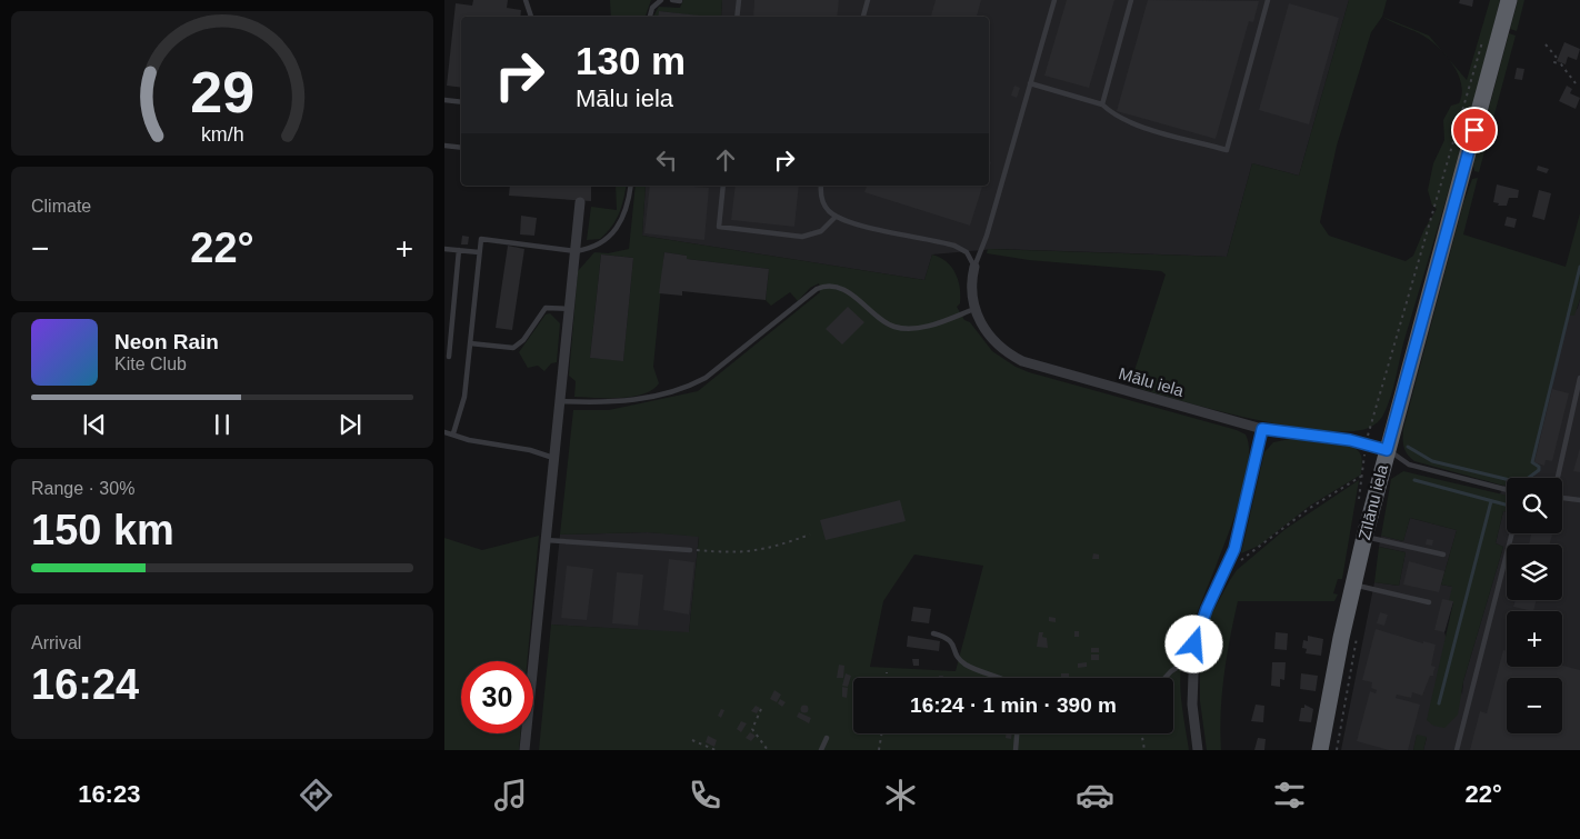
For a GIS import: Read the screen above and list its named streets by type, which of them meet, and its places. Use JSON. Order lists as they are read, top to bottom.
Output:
{
  "streets": {
    "highway": ["Zīlānu iela"],
    "street": ["Mālu iela"]
  },
  "crossings": [
    ["Mālu iela", "Zīlānu iela"]
  ],
  "page": {
    "turn": ["130 m", "Mālu iela"],
    "tile": [
      "Climate",
      ["Range · 30%", "150 km"],
      ["Arrival", "16:24"]
    ],
    "heat": ["−", "22°", "+"],
    "song": ["Neon Rain", "Kite Club"],
    "map_buttons": ["+", "−"],
    "limit": "30",
    "trip": "16:24 · 1 min · 390 m",
    "tabs": ["16:23", "22°"],
    "gauge": ["29", "km/h"]
  }
}
